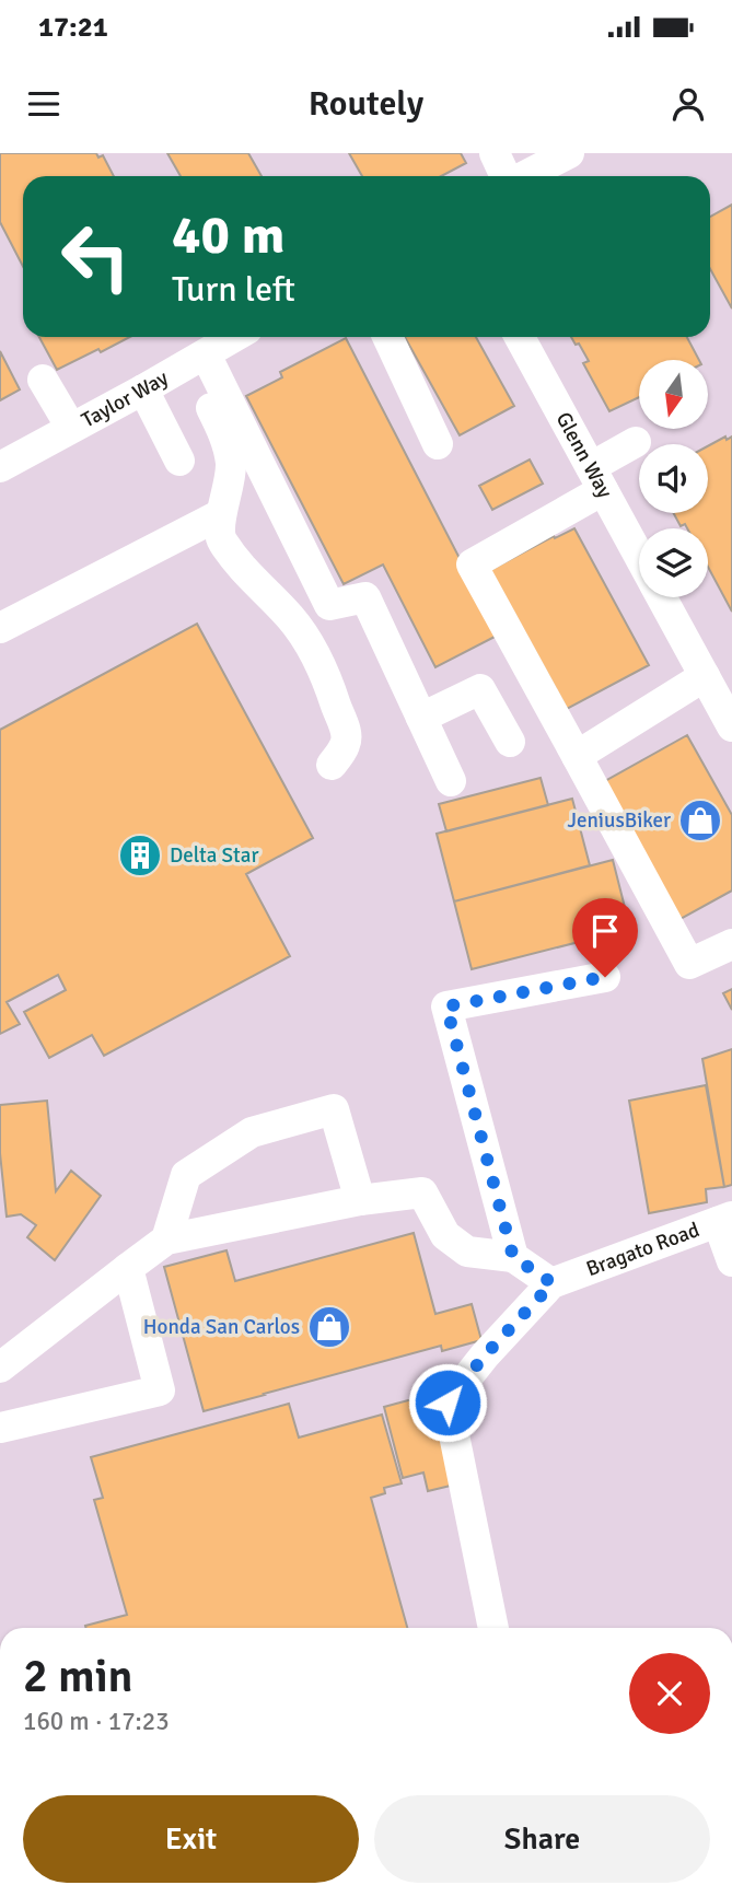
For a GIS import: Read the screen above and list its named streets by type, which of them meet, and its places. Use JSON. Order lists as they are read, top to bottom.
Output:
{
  "streets": {
    "street": ["Taylor Way", "Glenn Way", "Bragato Road"]
  },
  "places": {
    "shop": ["JeniusBiker", "Honda San Carlos"],
    "building": ["Delta Star"]
  },
  "north": "bottom",
  "page": {
    "status": "17:21",
    "header": "Routely",
    "turn": ["40 m", "Turn left"],
    "heading": ["2 min", "160 m · 17:23"],
    "buttons": ["Exit", "Share"]
  }
}
